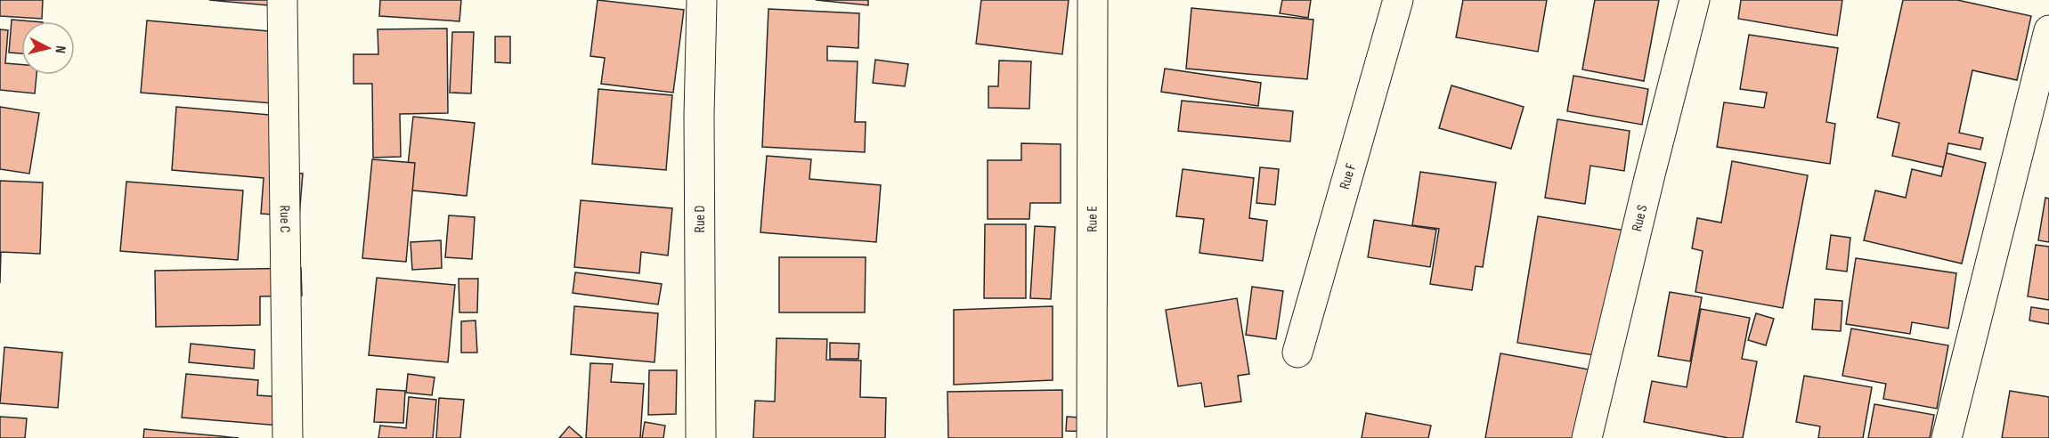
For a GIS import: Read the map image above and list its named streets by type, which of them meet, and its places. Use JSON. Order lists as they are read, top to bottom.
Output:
{
  "streets": {
    "street": [
      "Rue F",
      "Rue C",
      "Rue D",
      "Rue E",
      "Rue S"
    ]
  },
  "north": "right"
}
